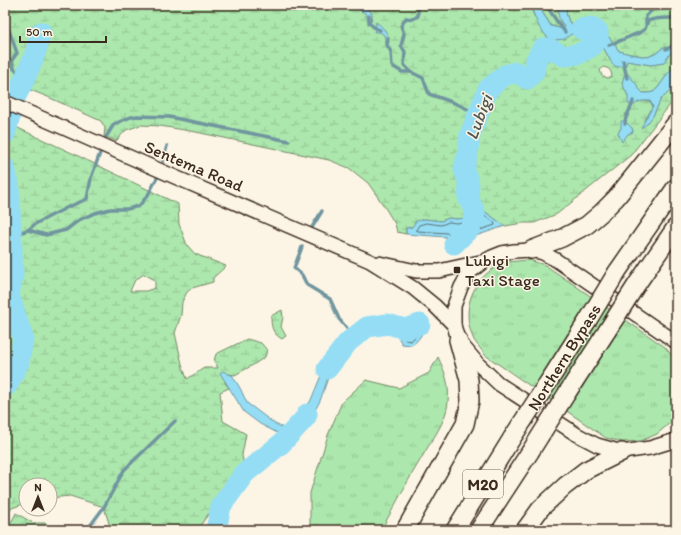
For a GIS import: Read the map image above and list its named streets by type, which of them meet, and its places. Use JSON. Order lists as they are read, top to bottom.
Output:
{
  "streets": {
    "highway": ["Northern Bypass", "M20"],
    "main road": ["Sentema Road"]
  },
  "water": ["Lubigi"],
  "places": {
    "transit": ["Lubigi Taxi Stage"]
  },
  "scale_bar": "50 m",
  "north": "top"
}
